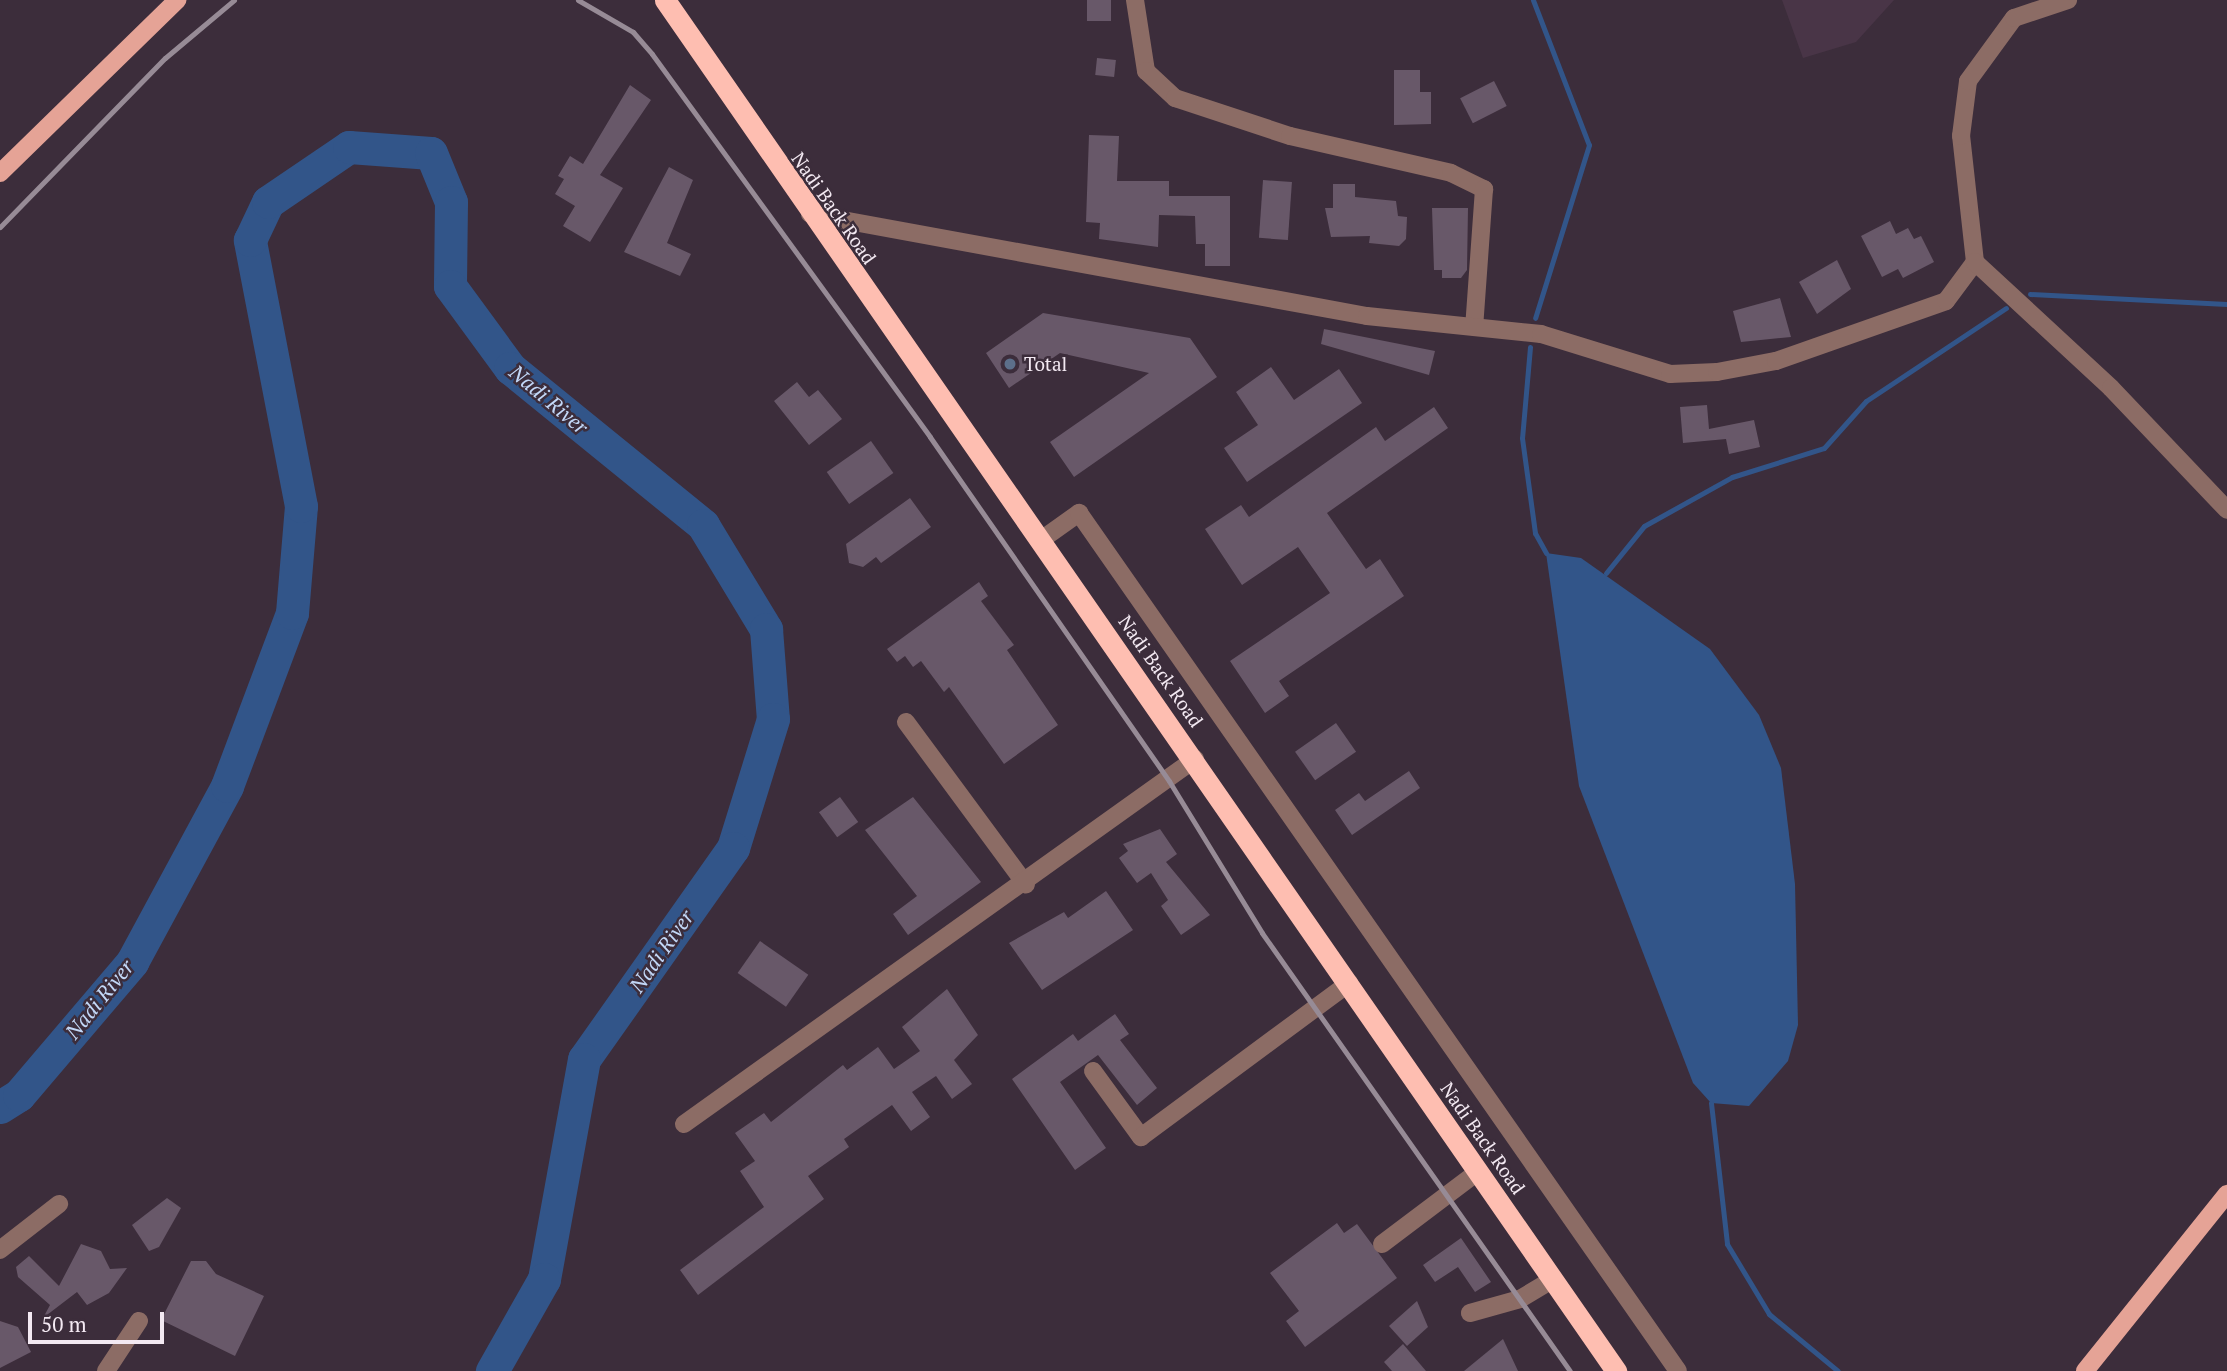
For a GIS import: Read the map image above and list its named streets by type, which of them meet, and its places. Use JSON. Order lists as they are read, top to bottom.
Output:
{
  "streets": {
    "highway": ["Nadi Back Road"]
  },
  "water": ["Nadi River"],
  "places": ["Total"],
  "scale_bar": "50 m"
}
